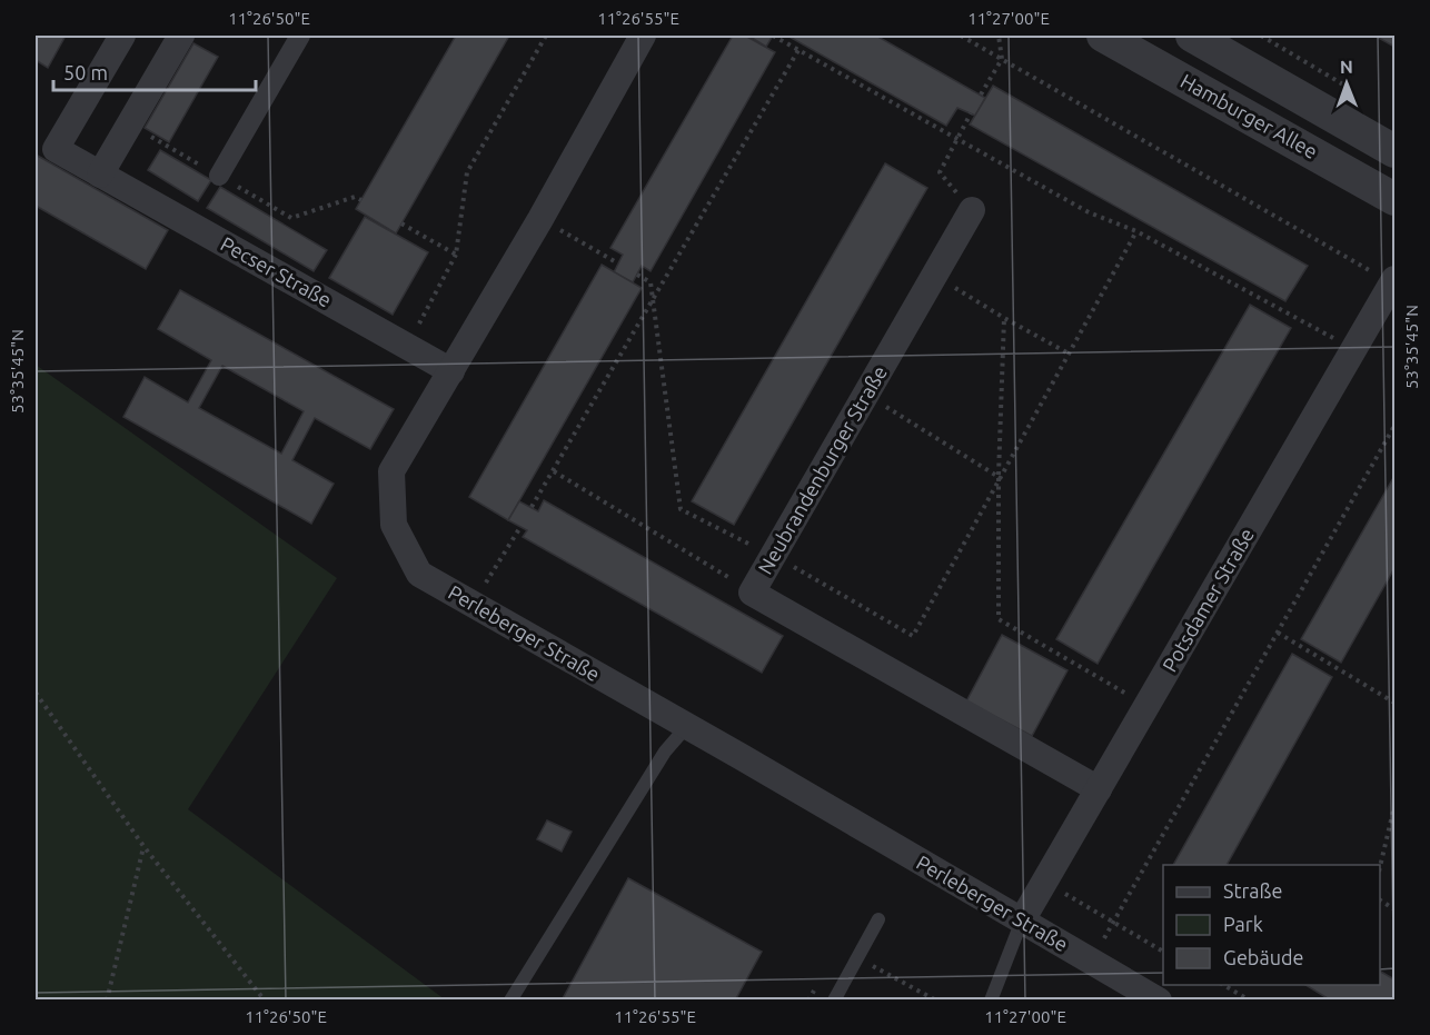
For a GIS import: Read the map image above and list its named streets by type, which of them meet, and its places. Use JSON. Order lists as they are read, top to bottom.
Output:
{
  "streets": {
    "street": [
      "Hamburger Allee",
      "Pecser Straße",
      "Neubrandenburger Straße",
      "Potsdamer Straße",
      "Perleberger Straße"
    ]
  },
  "crossings": [
    ["Pecser Straße", "Perleberger Straße"],
    ["Neubrandenburger Straße", "Potsdamer Straße"],
    ["Potsdamer Straße", "Perleberger Straße"]
  ],
  "legend": ["Straße", "Park", "Gebäude"],
  "scale_bar": "50 m",
  "north": "top",
  "coordinates": [
    "11°26'50\"E",
    "11°26'55\"E",
    "11°27'00\"E",
    "53°35'45\"N"
  ]
}
